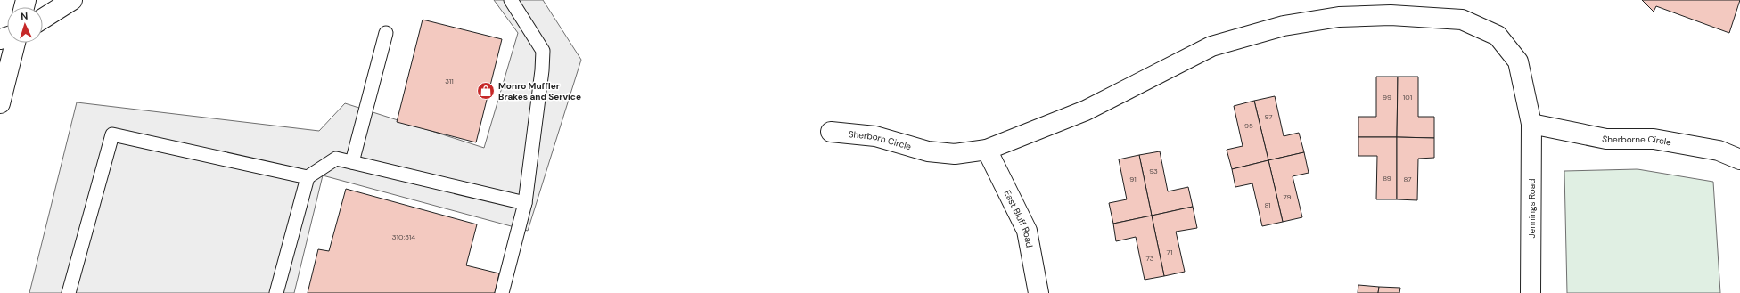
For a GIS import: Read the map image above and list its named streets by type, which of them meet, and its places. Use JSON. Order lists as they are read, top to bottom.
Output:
{
  "streets": {
    "street": [
      "Sherborne Circle",
      "Sherborn Circle",
      "Jennings Road",
      "East Bluff Road"
    ]
  },
  "crossings": [
    ["Sherborne Circle", "Jennings Road"],
    ["Sherborn Circle", "Jennings Road"],
    ["Sherborn Circle", "East Bluff Road"],
    ["Jennings Road", "East Bluff Road"]
  ],
  "places": {
    "shop": ["Monro Muffler Brakes and Service"]
  },
  "house_numbers": [
    "311",
    "99",
    "101",
    "97",
    "95",
    "93",
    "89",
    "91",
    "87",
    "79",
    "81",
    "310;314",
    "71",
    "73"
  ],
  "north": "top"
}
